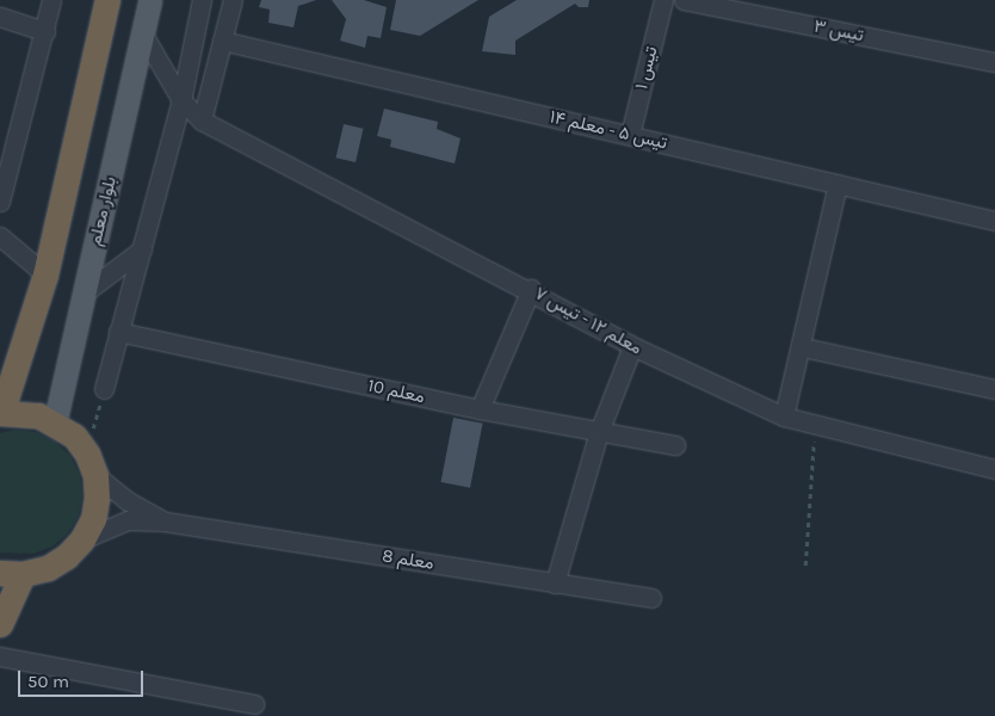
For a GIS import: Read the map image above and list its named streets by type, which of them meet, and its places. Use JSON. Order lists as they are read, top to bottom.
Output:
{
  "streets": {
    "main road": ["بلوار معلم"],
    "street": [
      "تیس ۳",
      "تیس ۱",
      "تیس ۵ - معلم ۱۴",
      "معلم ۱۲ - تیس ۷",
      "معلم 10",
      "معلم 8"
    ]
  },
  "crossings": [
    ["تیس ۱", "تیس ۵ - معلم ۱۴"],
    ["بلوار معلم", "معلم ۱۲ - تیس ۷"]
  ],
  "scale_bar": "50 m"
}
